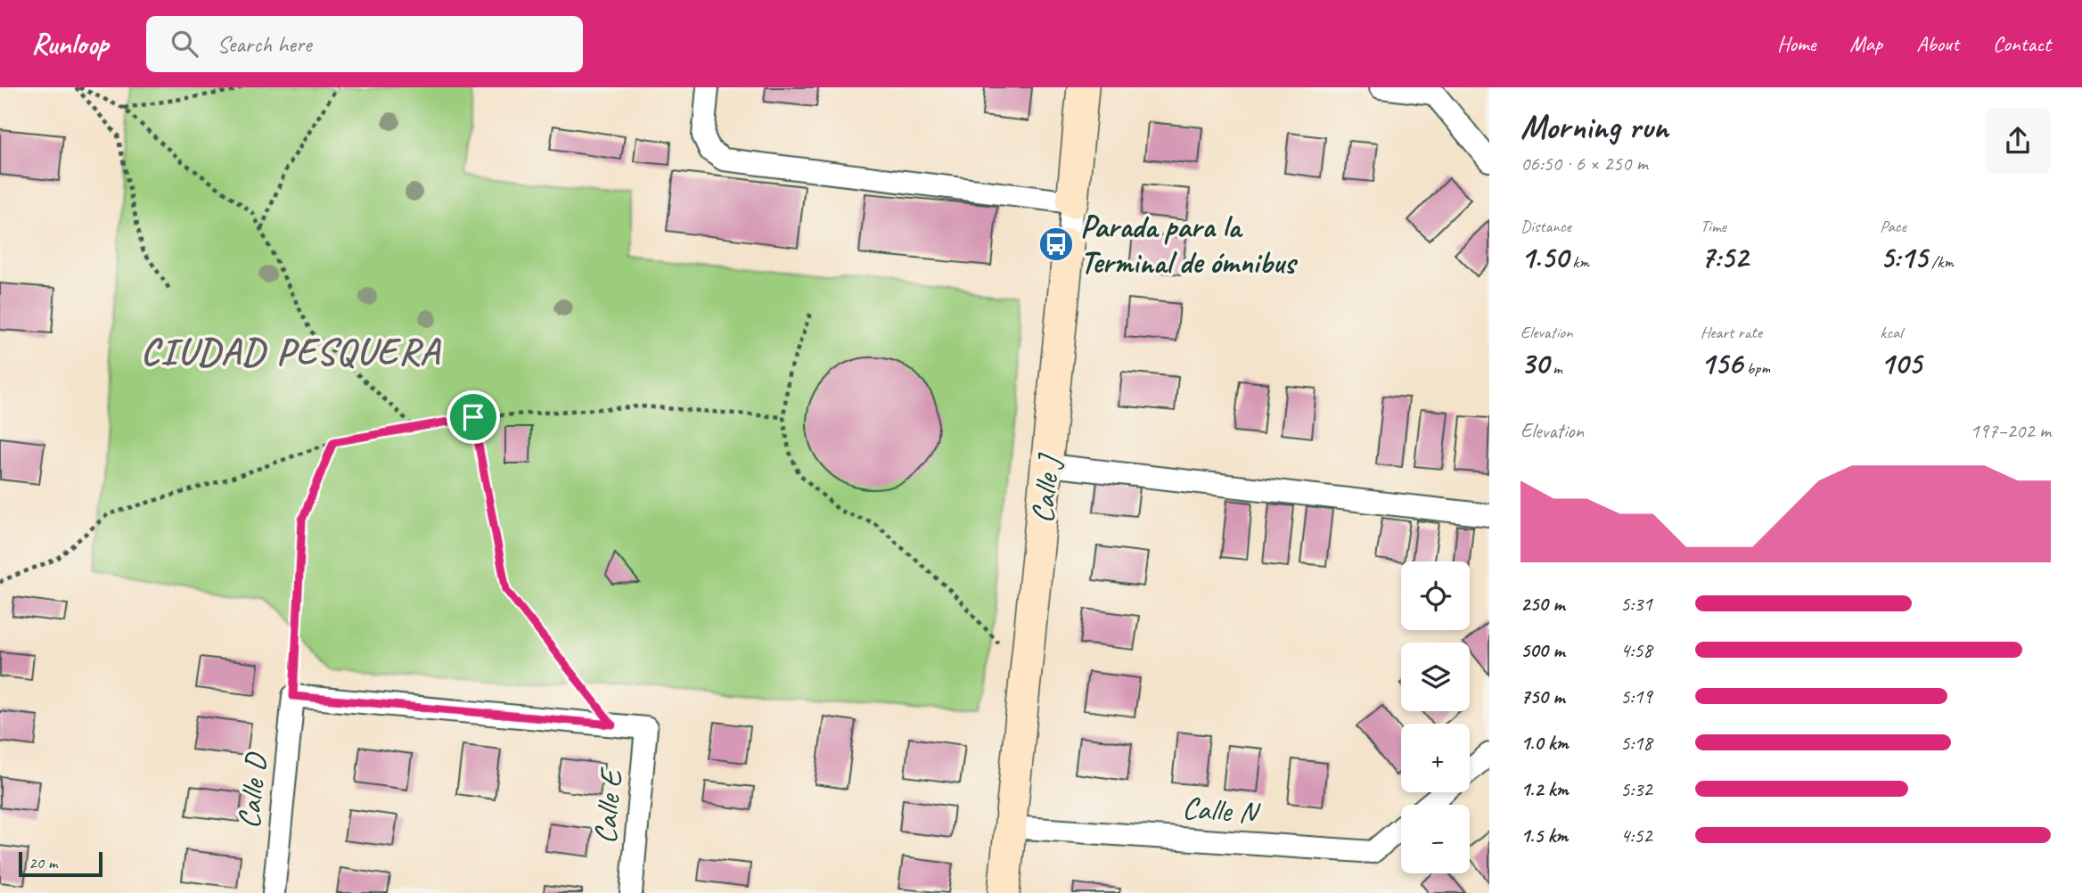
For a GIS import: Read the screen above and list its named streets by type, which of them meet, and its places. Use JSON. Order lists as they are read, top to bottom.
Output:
{
  "streets": {
    "street": [
      "Calle J",
      "Calle D",
      "Calle E",
      "Calle N"
    ]
  },
  "crossings": [
    ["Calle J", "Calle N"]
  ],
  "districts": ["CIUDAD PESQUERA"],
  "places": {
    "bus stop": ["Parada para la Terminal de ómnibus"]
  },
  "scale_bar": "20 m",
  "page": {
    "header": "Runloop",
    "search": "Search here",
    "nav": [
      "Home",
      "Map",
      "About",
      "Contact"
    ],
    "heading": ["Morning run", "06:50 · 6 × 250 m"],
    "stats": [
      ["Distance", "1.50 km"],
      ["Time", "7:52"],
      ["Pace", "5:15 /km"],
      ["Elevation", "30 m"],
      ["Heart rate", "156 bpm"],
      ["kcal", "105"]
    ],
    "chart": ["Elevation", "197–202 m"],
    "map_buttons": ["+", "−"],
    "list": [
      {
        "name": "250 m",
        "note": "5:31"
      },
      {
        "name": "500 m",
        "note": "4:58"
      },
      {
        "name": "750 m",
        "note": "5:19"
      },
      {
        "name": "1.0 km",
        "note": "5:18"
      },
      {
        "name": "1.2 km",
        "note": "5:32"
      },
      {
        "name": "1.5 km",
        "note": "4:52"
      }
    ],
    "scale": "20 m"
  }
}
